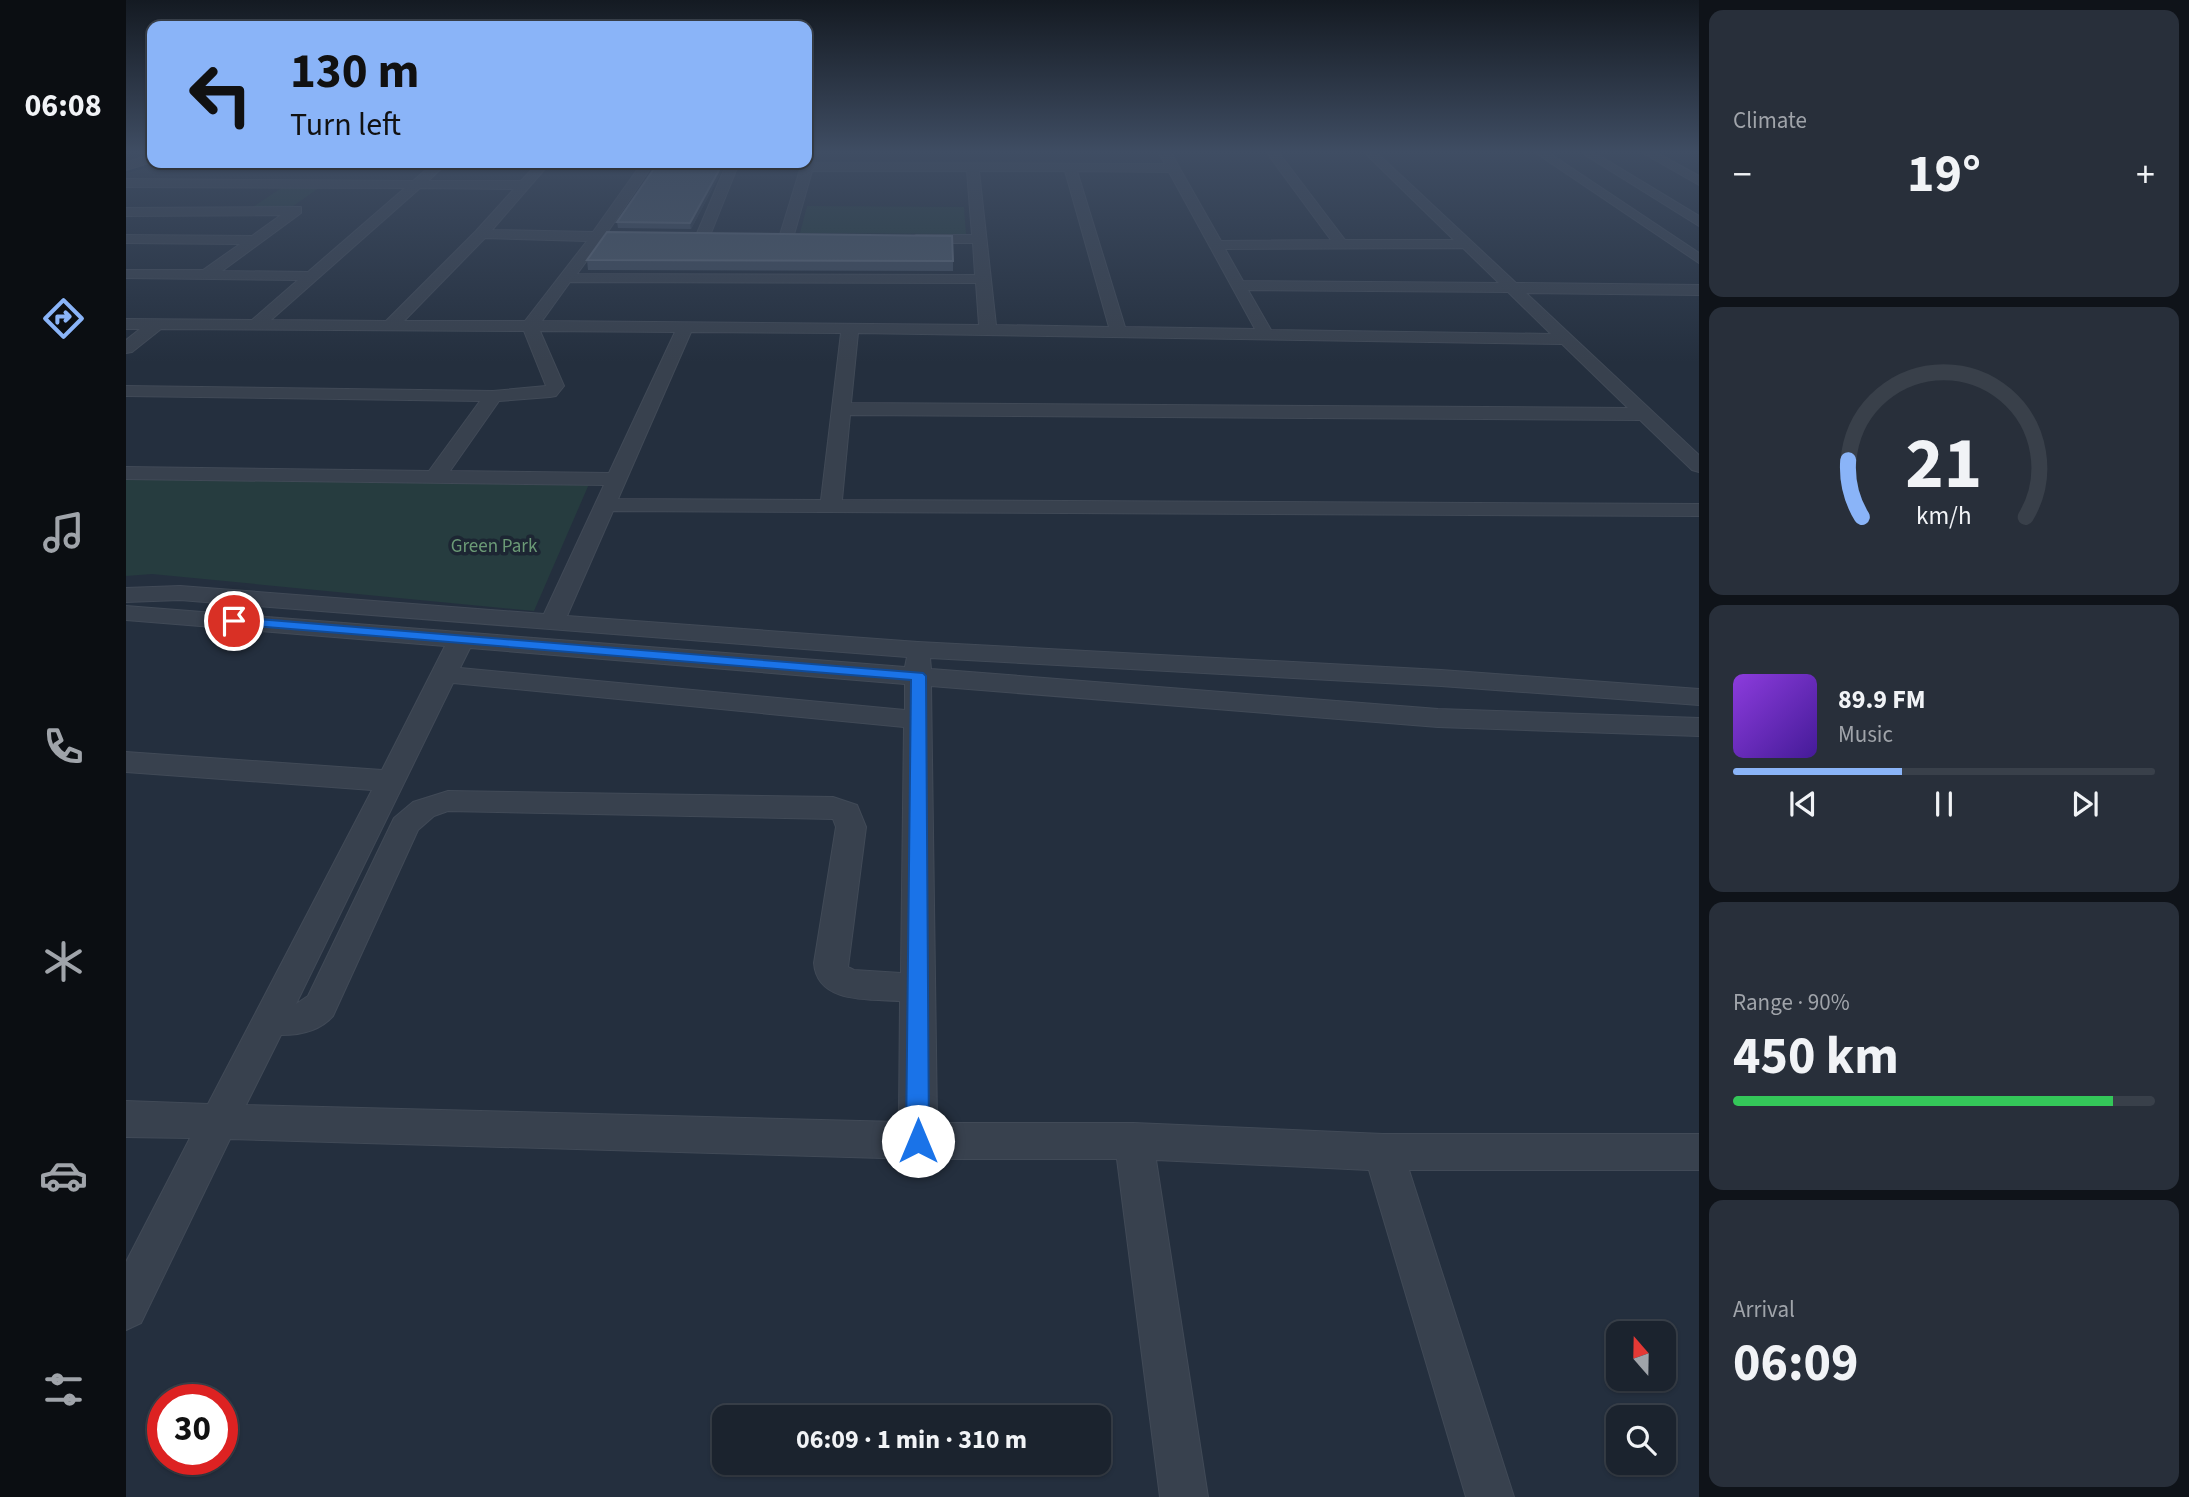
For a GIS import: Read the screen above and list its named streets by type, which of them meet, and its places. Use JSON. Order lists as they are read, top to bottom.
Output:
{
  "parks": ["Green Park"],
  "north": "top",
  "page": {
    "tabs": "06:08",
    "tile": [
      "Climate",
      ["Range · 90%", "450 km"],
      ["Arrival", "06:09"]
    ],
    "turn": ["130 m", "Turn left"],
    "heat": ["−", "19°", "+"],
    "song": ["89.9 FM", "Music"],
    "limit": "30",
    "trip": "06:09 · 1 min · 310 m",
    "gauge": ["21", "km/h"]
  }
}
